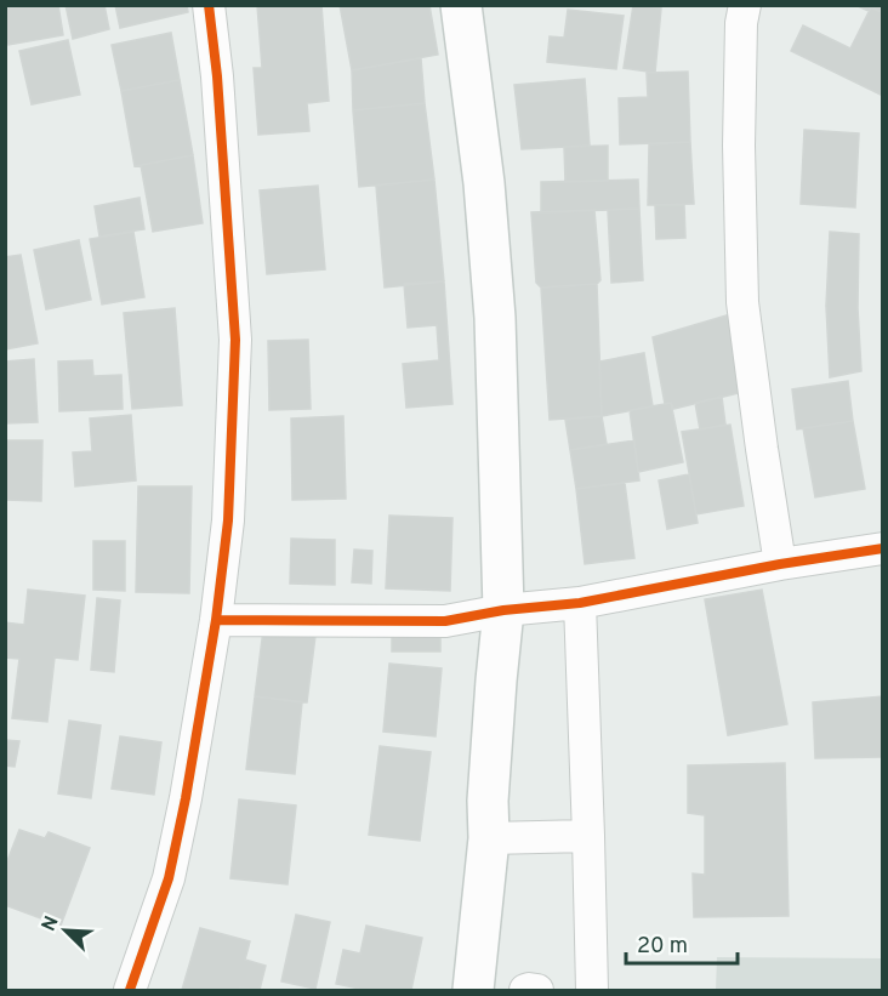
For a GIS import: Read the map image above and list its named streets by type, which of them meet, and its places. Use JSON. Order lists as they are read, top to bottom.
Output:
{
  "scale_bar": "20 m",
  "north": "top left"
}
